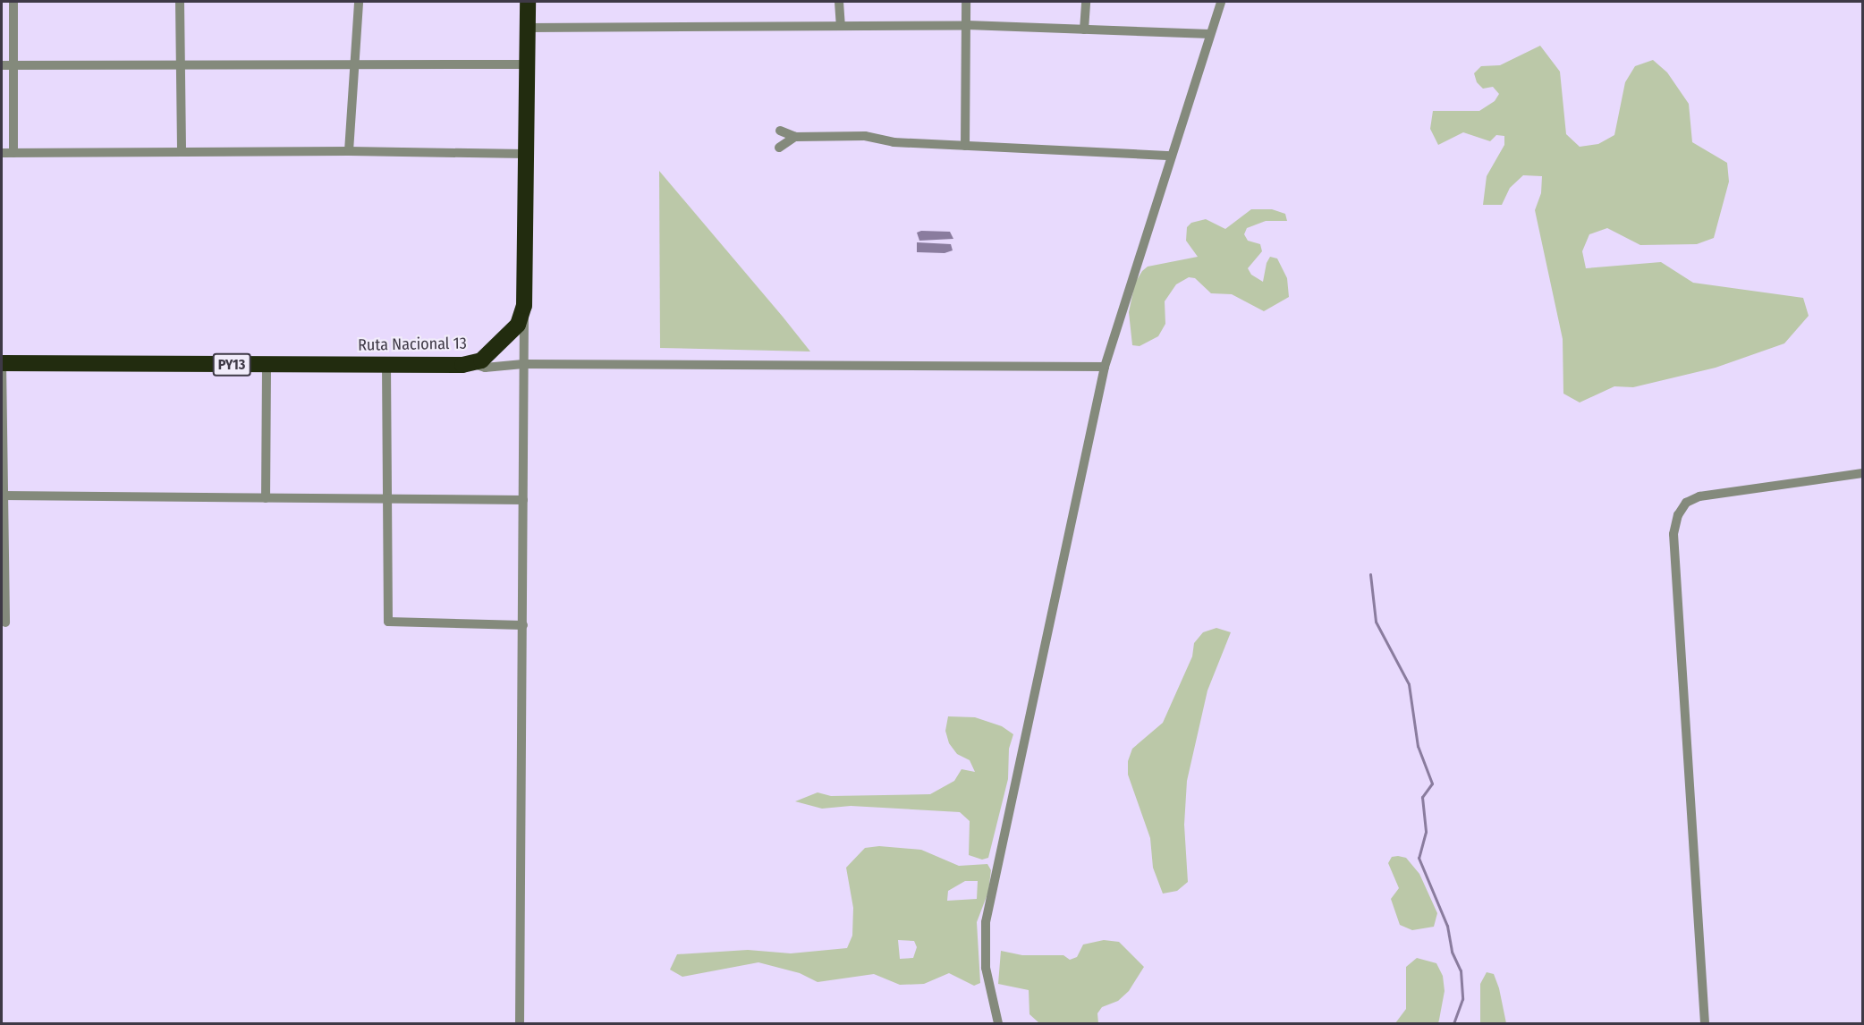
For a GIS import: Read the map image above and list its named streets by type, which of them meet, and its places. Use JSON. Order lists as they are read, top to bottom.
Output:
{
  "streets": {
    "highway": ["Ruta Nacional 13", "PY13"]
  }
}
